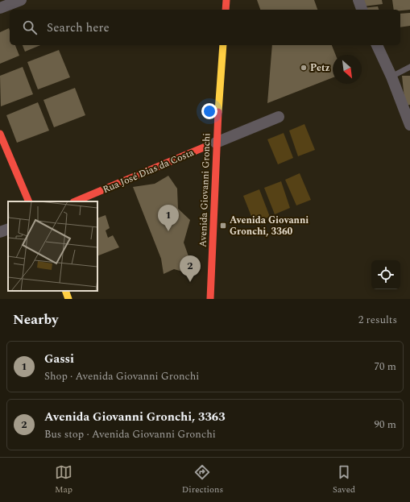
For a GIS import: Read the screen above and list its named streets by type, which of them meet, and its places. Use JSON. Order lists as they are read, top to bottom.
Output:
{
  "streets": {
    "main road": ["Rua José Dias da Costa", "Avenida Giovanni Gronchi"]
  },
  "crossings": [
    ["Rua José Dias da Costa", "Avenida Giovanni Gronchi"]
  ],
  "places": {
    "other": ["Petz"],
    "transit": ["Avenida Giovanni Gronchi, 3360"]
  },
  "north": "bottom right",
  "page": {
    "search": "Search here",
    "pins": ["1", "2"],
    "heading": ["Nearby", "2 results"],
    "list": [
      {
        "mark": "1",
        "name": "Gassi",
        "note": "Shop · Avenida Giovanni Gronchi",
        "value": "70 m"
      },
      {
        "mark": "2",
        "name": "Avenida Giovanni Gronchi, 3363",
        "note": "Bus stop · Avenida Giovanni Gronchi",
        "value": "90 m"
      }
    ],
    "nav": ["Map", "Directions", "Saved"]
  }
}
